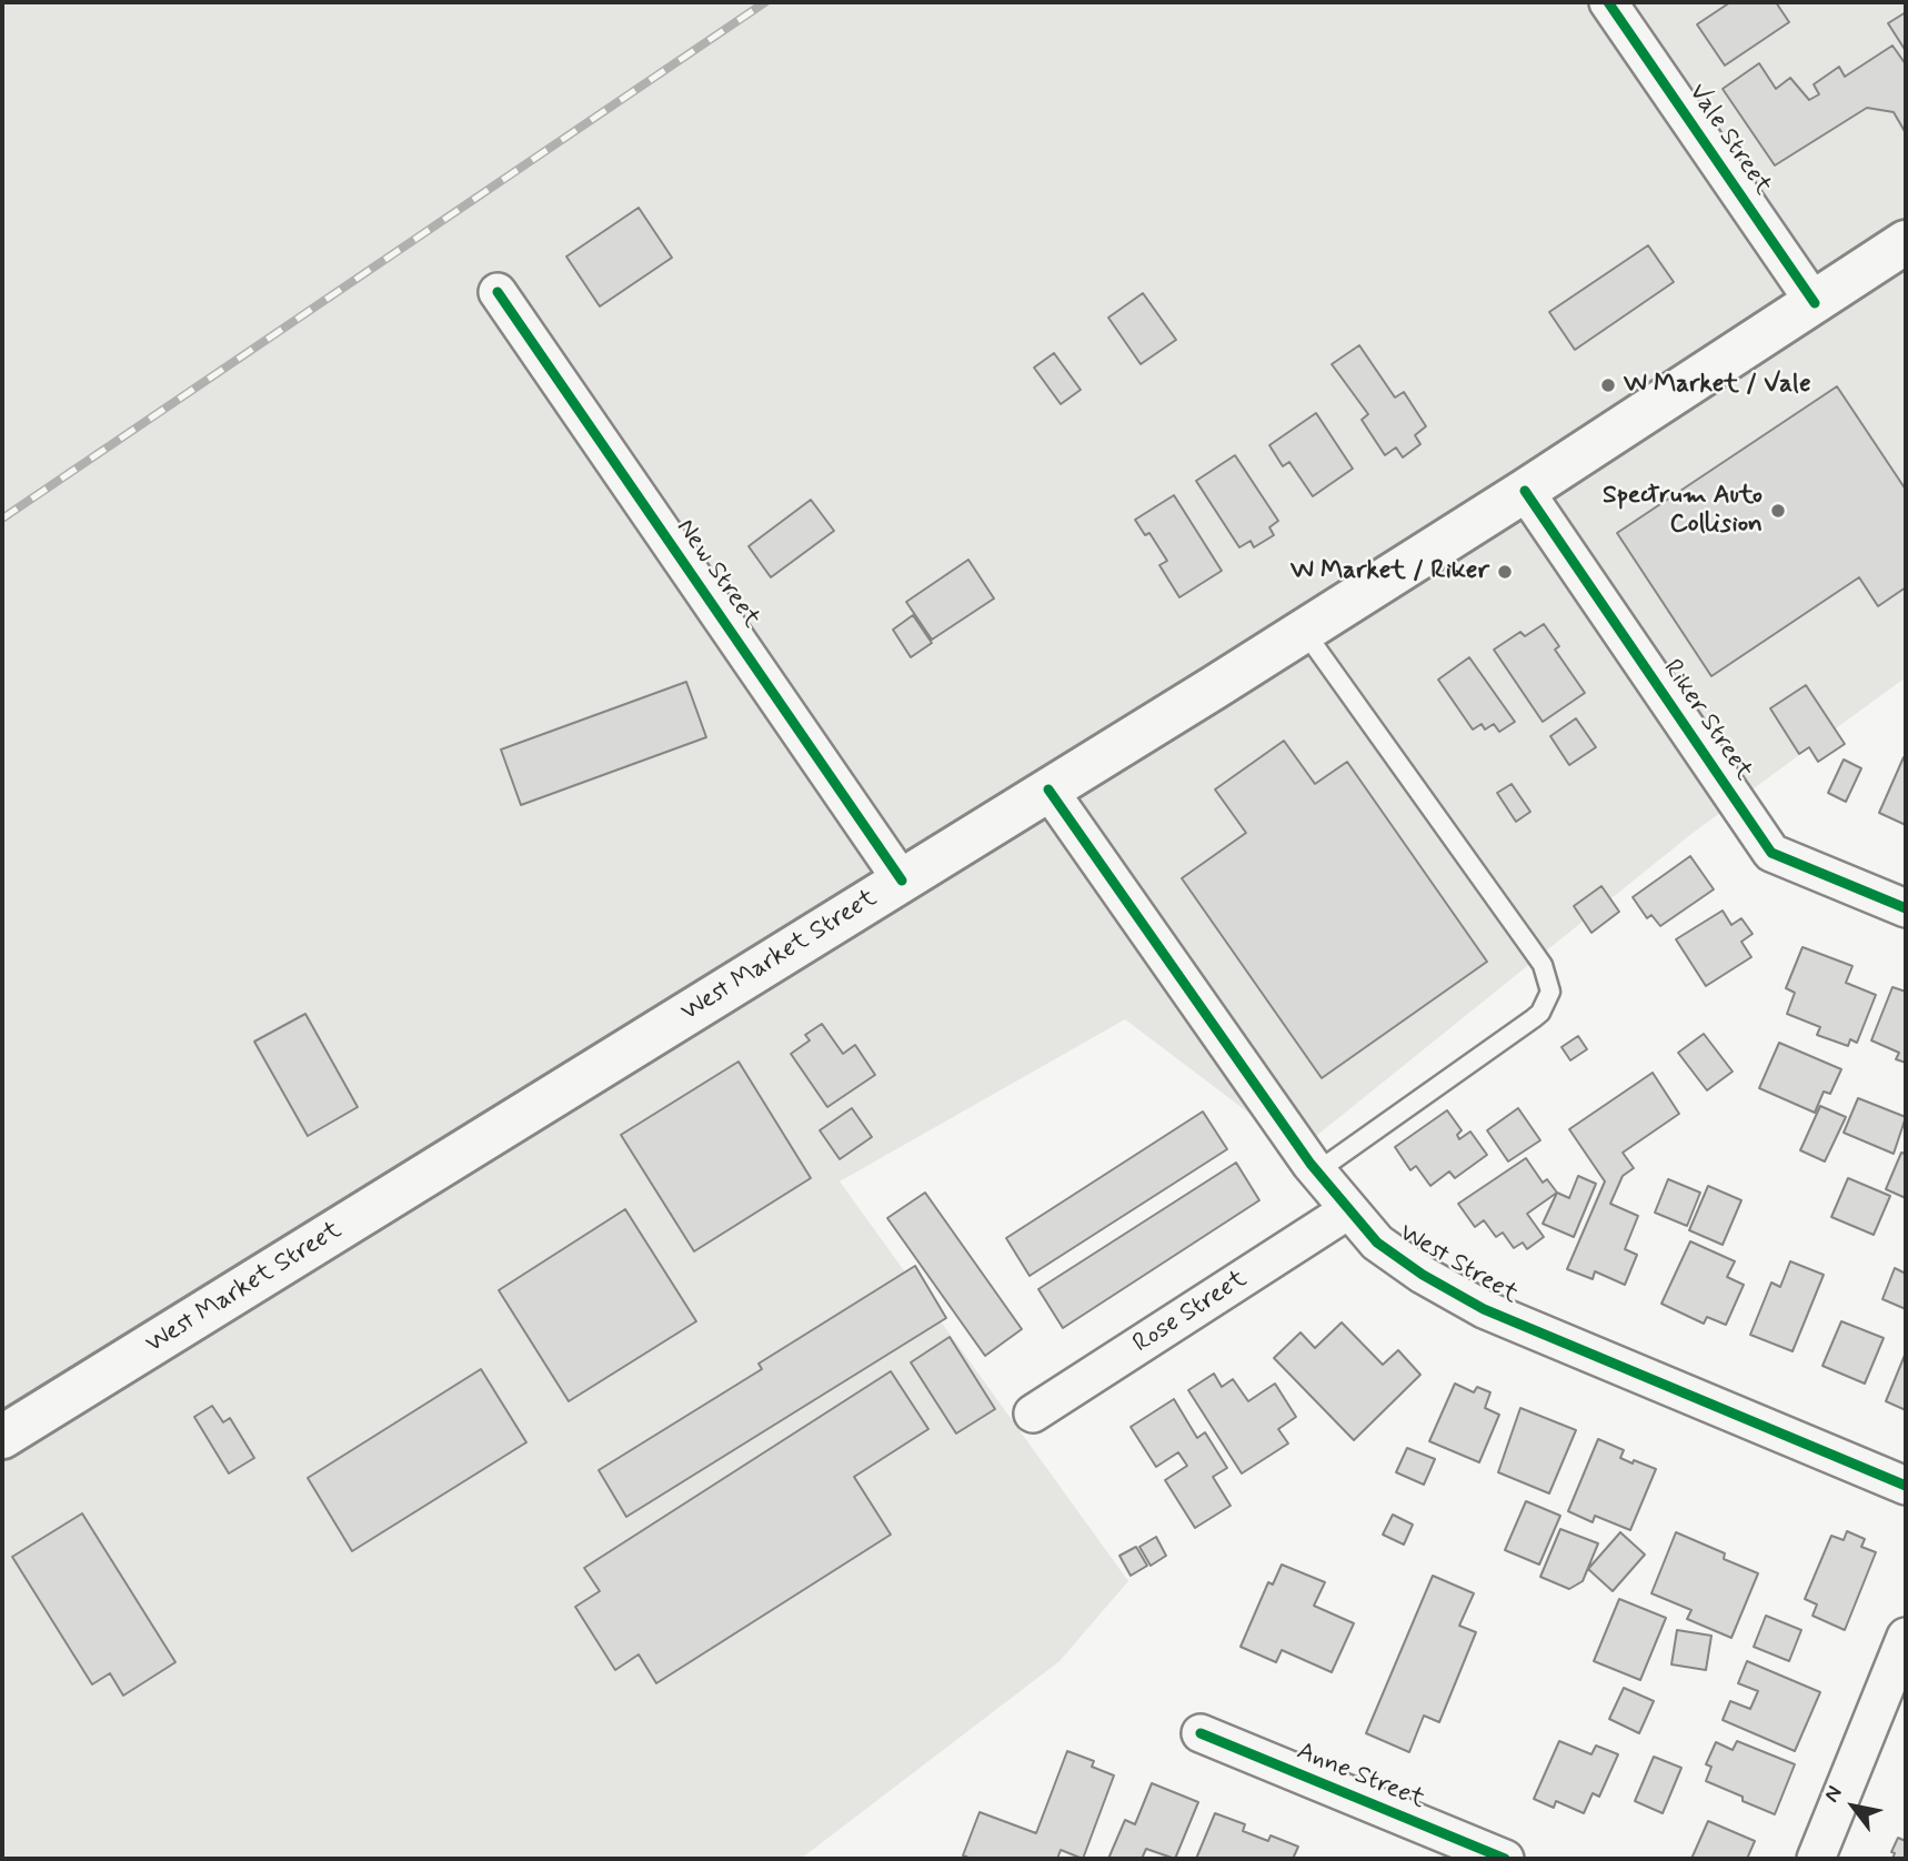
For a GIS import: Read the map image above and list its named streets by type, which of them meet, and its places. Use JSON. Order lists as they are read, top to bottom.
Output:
{
  "streets": {
    "main road": ["West Market Street"],
    "street": [
      "Vale Street",
      "New Street",
      "Riker Street",
      "West Street",
      "Rose Street",
      "Anne Street"
    ]
  },
  "crossings": [
    ["Vale Street", "West Market Street"],
    ["New Street", "West Market Street"],
    ["Riker Street", "West Market Street"],
    ["West Market Street", "West Street"],
    ["West Street", "Rose Street"]
  ],
  "places": ["W Market / Vale", "Spectrum Auto Collision", "W Market / Riker"],
  "north": "top left"
}
